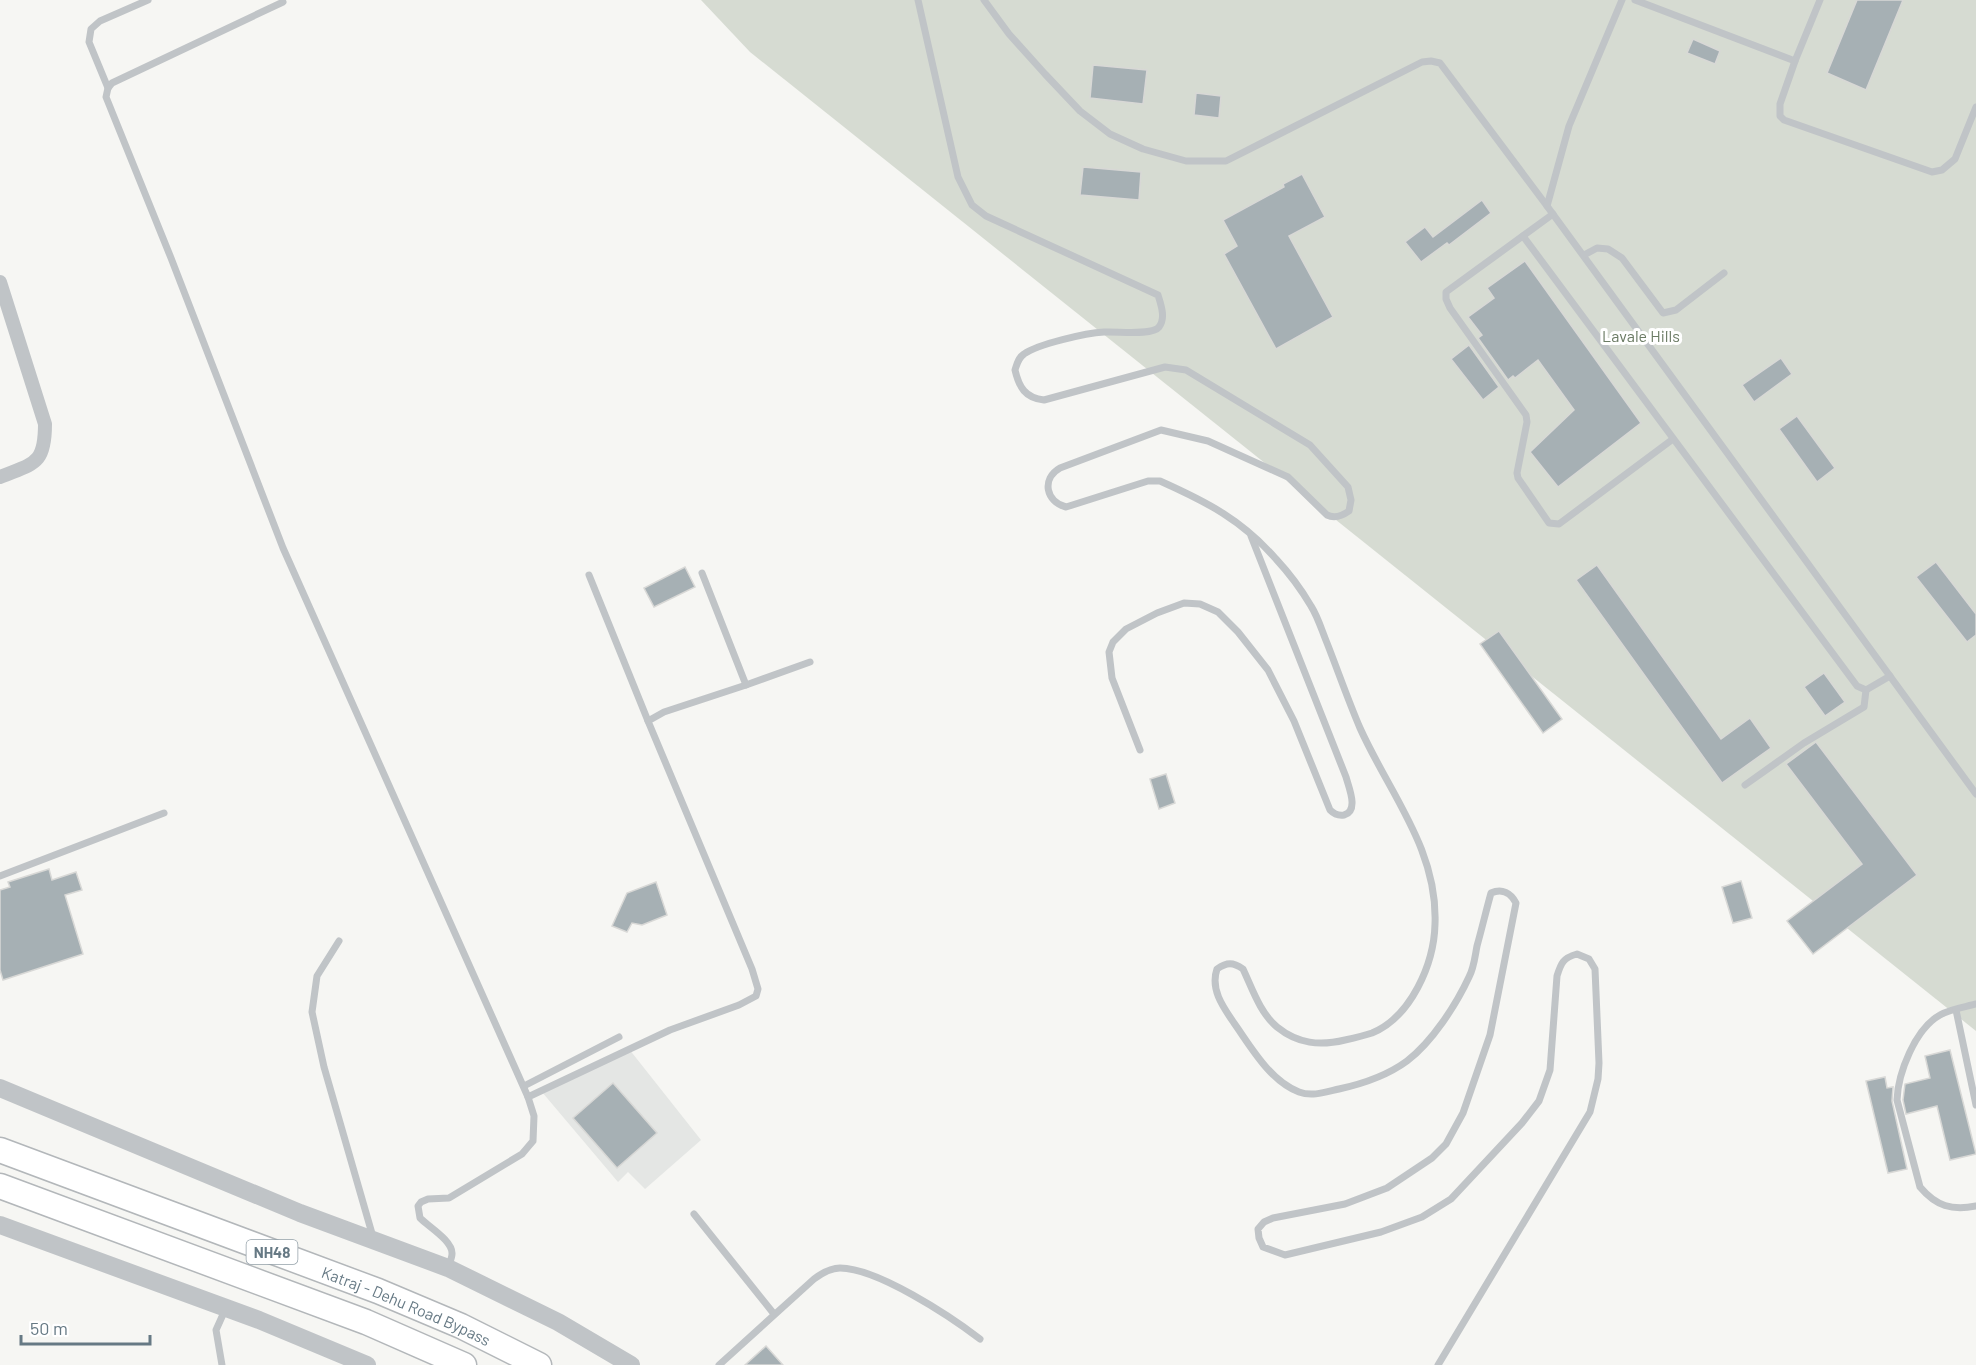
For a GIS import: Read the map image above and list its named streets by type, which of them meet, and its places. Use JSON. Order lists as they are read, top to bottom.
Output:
{
  "streets": {
    "highway": ["NH48", "Katraj - Dehu Road Bypass"]
  },
  "parks": ["Lavale Hills"],
  "scale_bar": "50 m"
}
